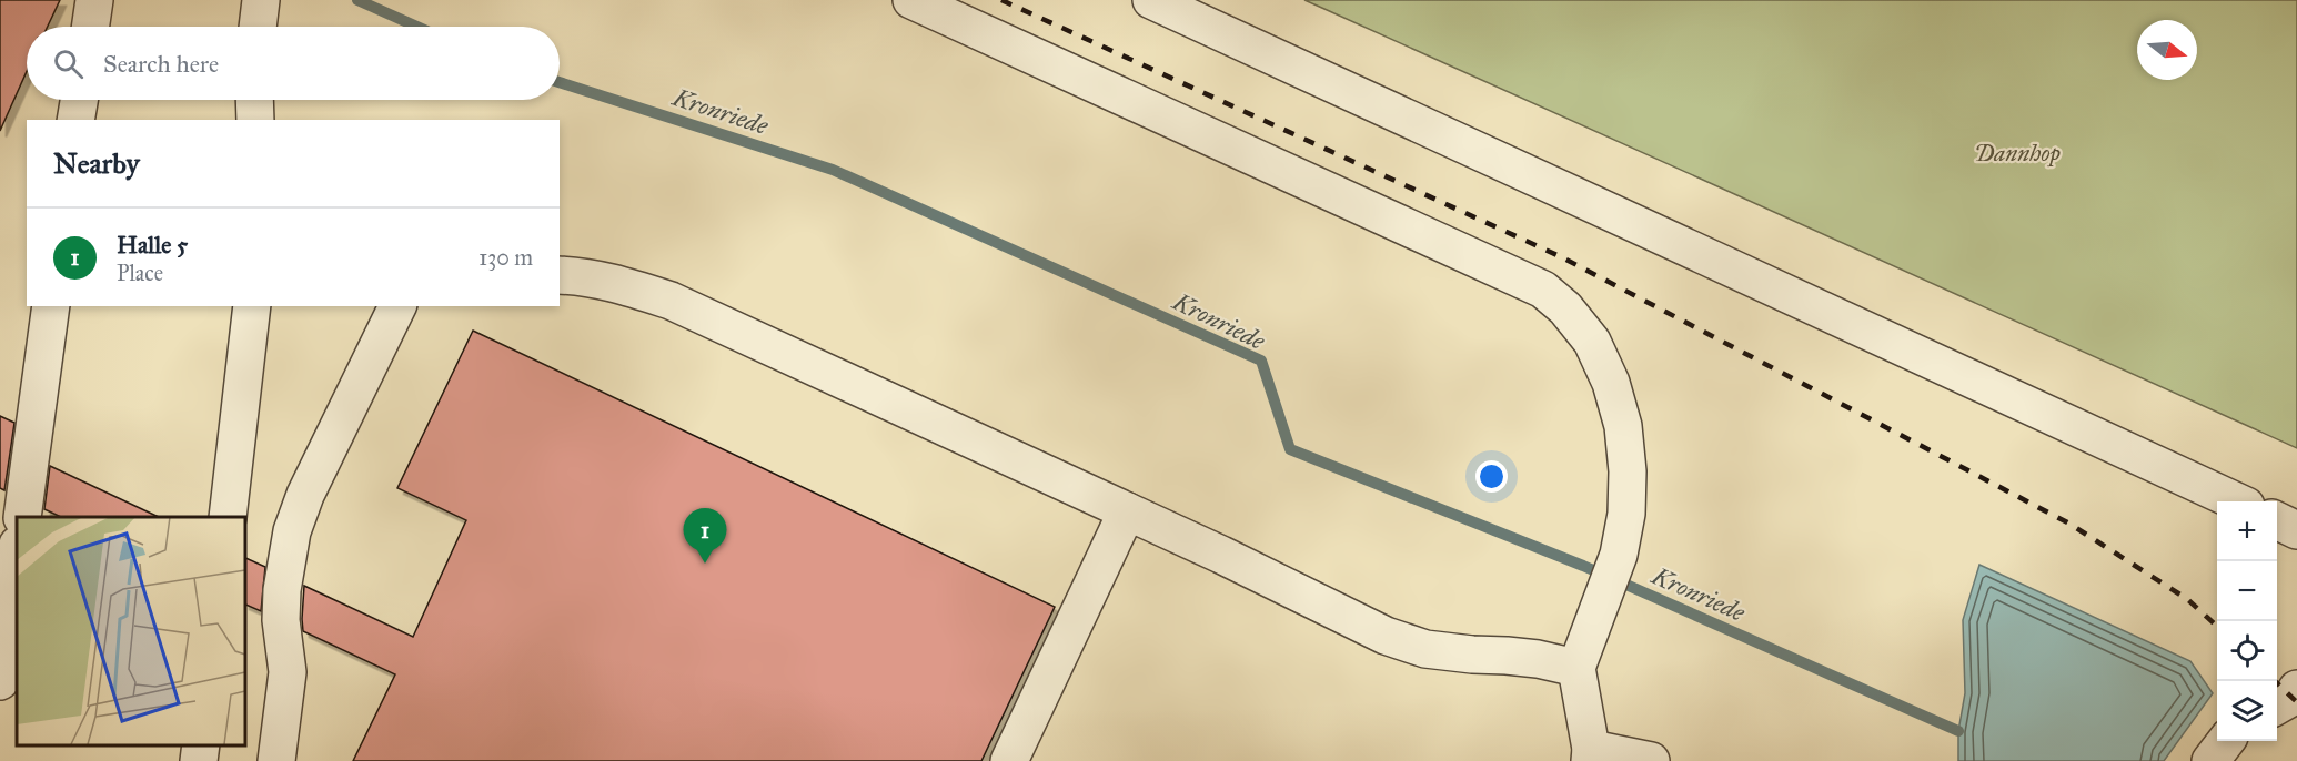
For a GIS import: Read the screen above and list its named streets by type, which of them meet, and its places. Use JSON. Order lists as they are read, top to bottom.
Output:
{
  "water": ["Kronriede"],
  "parks": ["Dannhop"],
  "north": "right",
  "page": {
    "search": "Search here",
    "heading": "Nearby",
    "list": [
      {
        "mark": "1",
        "name": "Halle 5",
        "note": "Place",
        "value": "130 m"
      }
    ],
    "map_buttons": ["+", "−"],
    "pins": "1"
  }
}
